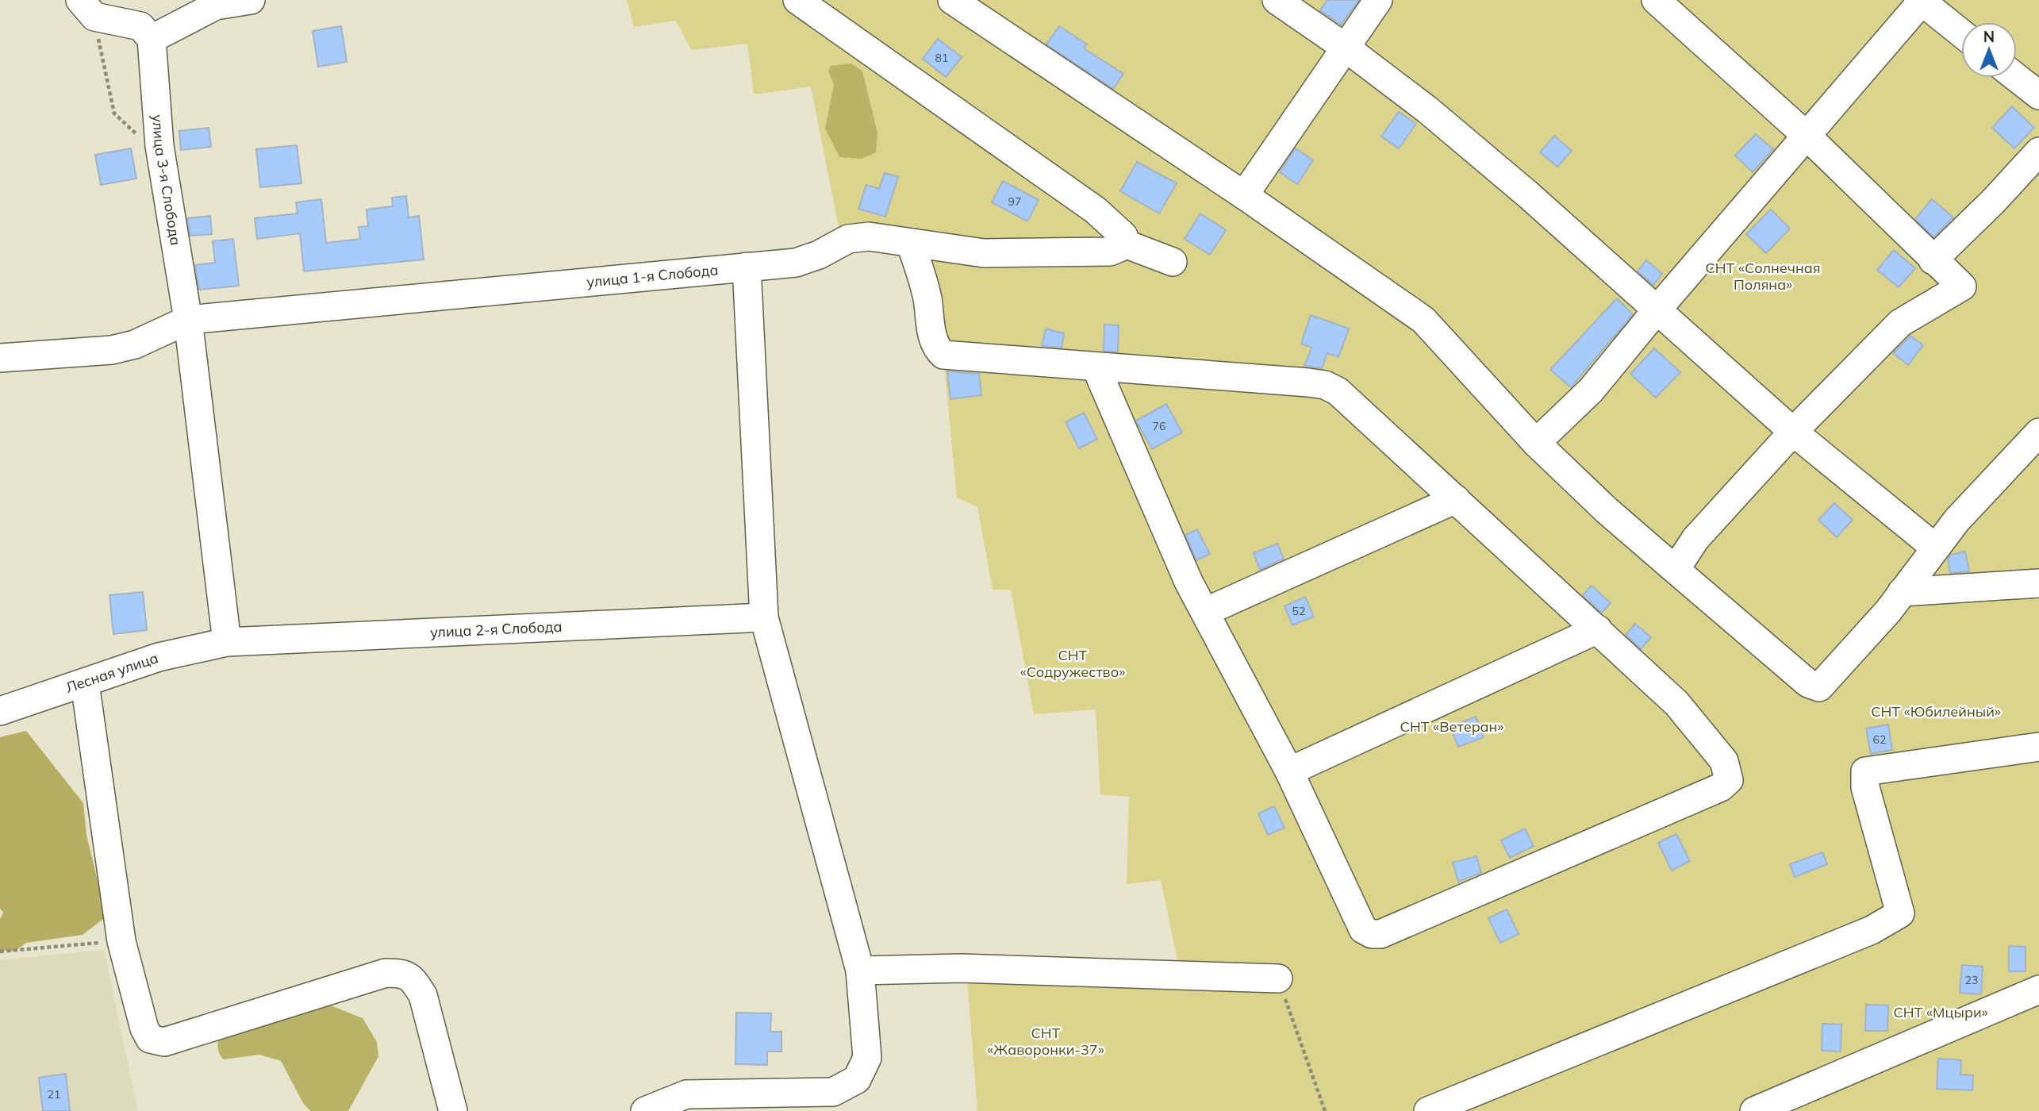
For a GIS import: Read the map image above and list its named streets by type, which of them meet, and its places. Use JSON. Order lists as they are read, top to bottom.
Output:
{
  "streets": {
    "street": [
      "улица 3-я Слобода",
      "улица 1-я Слобода",
      "улица 2-я Слобода",
      "Лесная улица"
    ]
  },
  "crossings": [
    ["улица 3-я Слобода", "улица 1-я Слобода"],
    ["улица 3-я Слобода", "улица 2-я Слобода"],
    ["улица 3-я Слобода", "Лесная улица"],
    ["улица 2-я Слобода", "Лесная улица"]
  ],
  "parks": [
    "СНТ «Солнечная Поляна»",
    "СНТ «Содружество»",
    "СНТ «Юбилейный»",
    "СНТ «Ветеран»",
    "СНТ «Мцыри»",
    "СНТ «Жаворонки-37»"
  ],
  "house_numbers": [
    "81",
    "97",
    "76",
    "52",
    "62",
    "23",
    "21"
  ],
  "north": "top"
}
